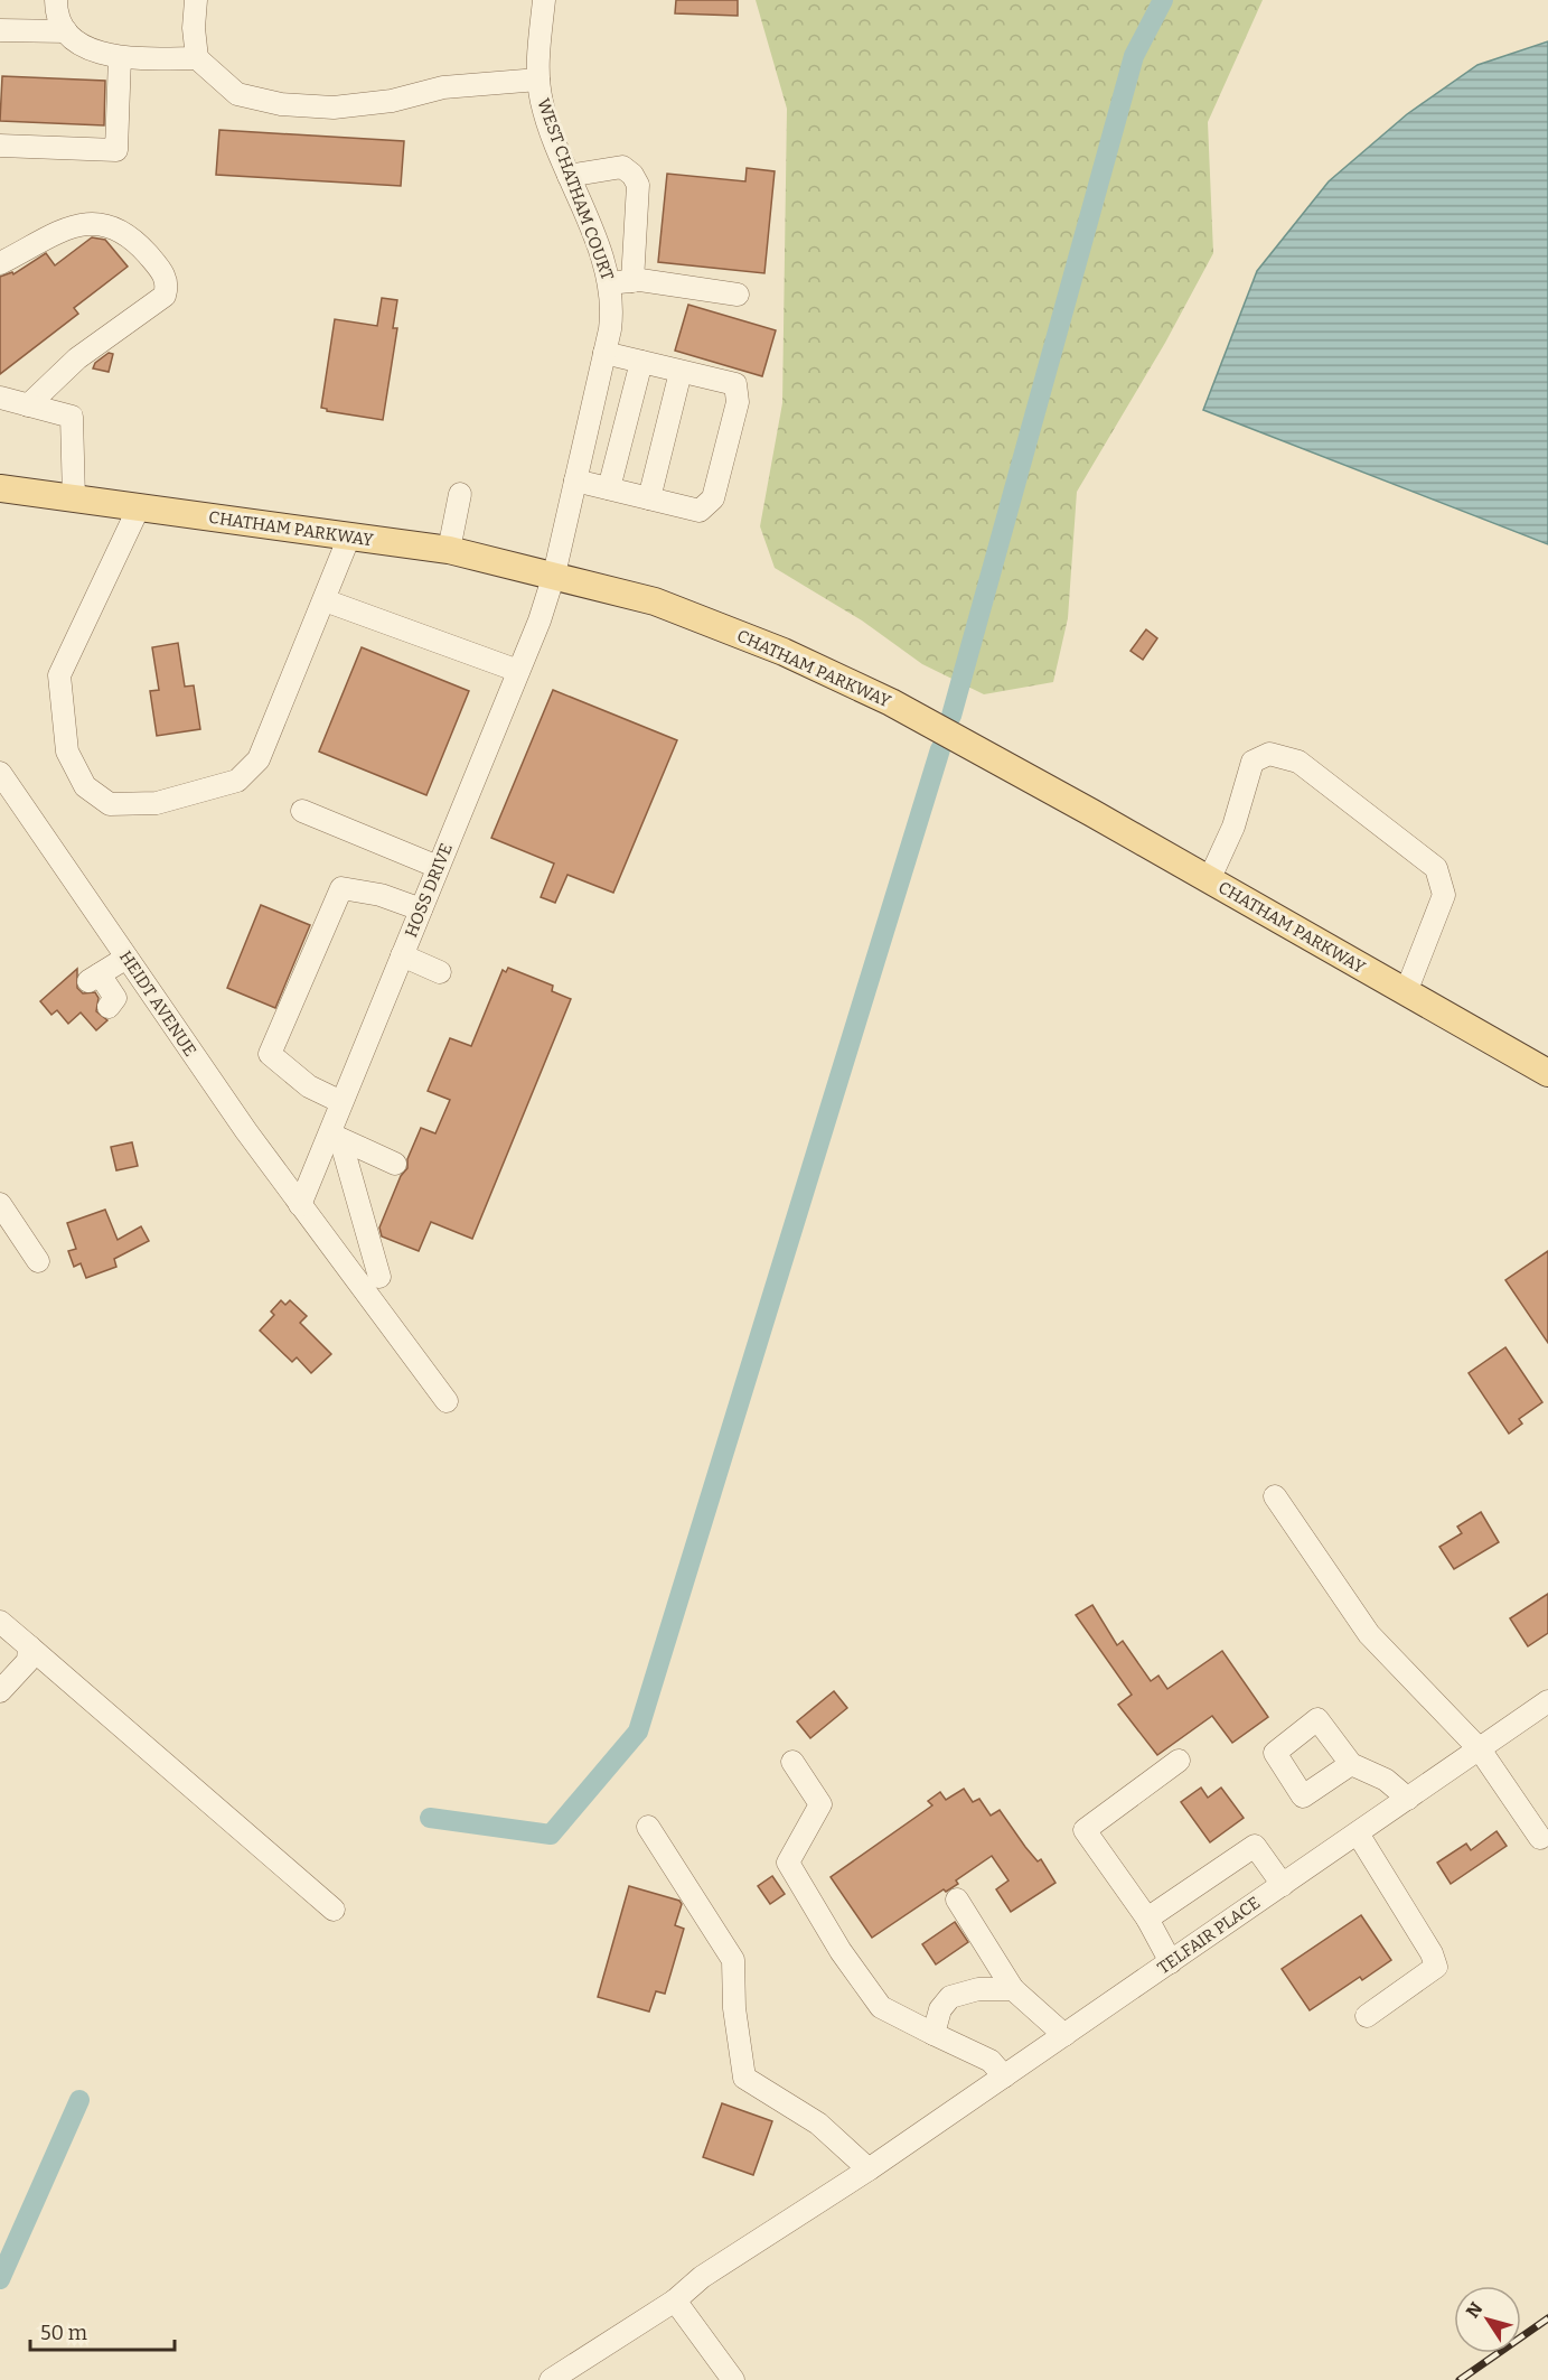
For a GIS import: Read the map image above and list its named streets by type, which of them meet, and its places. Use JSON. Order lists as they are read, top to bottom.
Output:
{
  "streets": {
    "main road": ["CHATHAM PARKWAY"],
    "street": [
      "WEST CHATHAM COURT",
      "HOSS DRIVE",
      "HEIDT AVENUE",
      "TELFAIR PLACE"
    ]
  },
  "crossings": [
    ["WEST CHATHAM COURT", "CHATHAM PARKWAY"],
    ["WEST CHATHAM COURT", "HOSS DRIVE"],
    ["CHATHAM PARKWAY", "HOSS DRIVE"],
    ["HOSS DRIVE", "HEIDT AVENUE"]
  ],
  "scale_bar": "50 m",
  "north": "top left"
}
